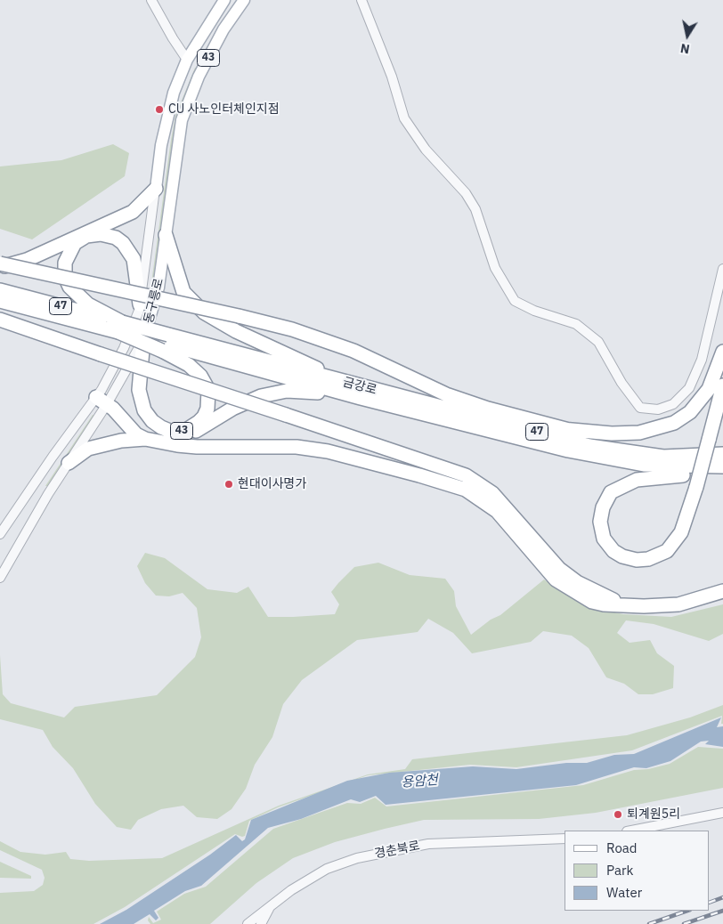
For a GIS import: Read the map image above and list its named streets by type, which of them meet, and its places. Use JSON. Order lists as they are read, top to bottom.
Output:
{
  "streets": {
    "highway": ["43", "47", "금강로"],
    "main road": ["동구릉로"],
    "street": ["경춘북로"]
  },
  "crossings": [
    ["43", "동구릉로"],
    ["43", "금강로"]
  ],
  "water": ["용암천"],
  "places": ["CU 사노인터체인지점", "현대이사명가", "퇴계원5리"],
  "legend": ["Road", "Park", "Water"],
  "north": "bottom"
}
